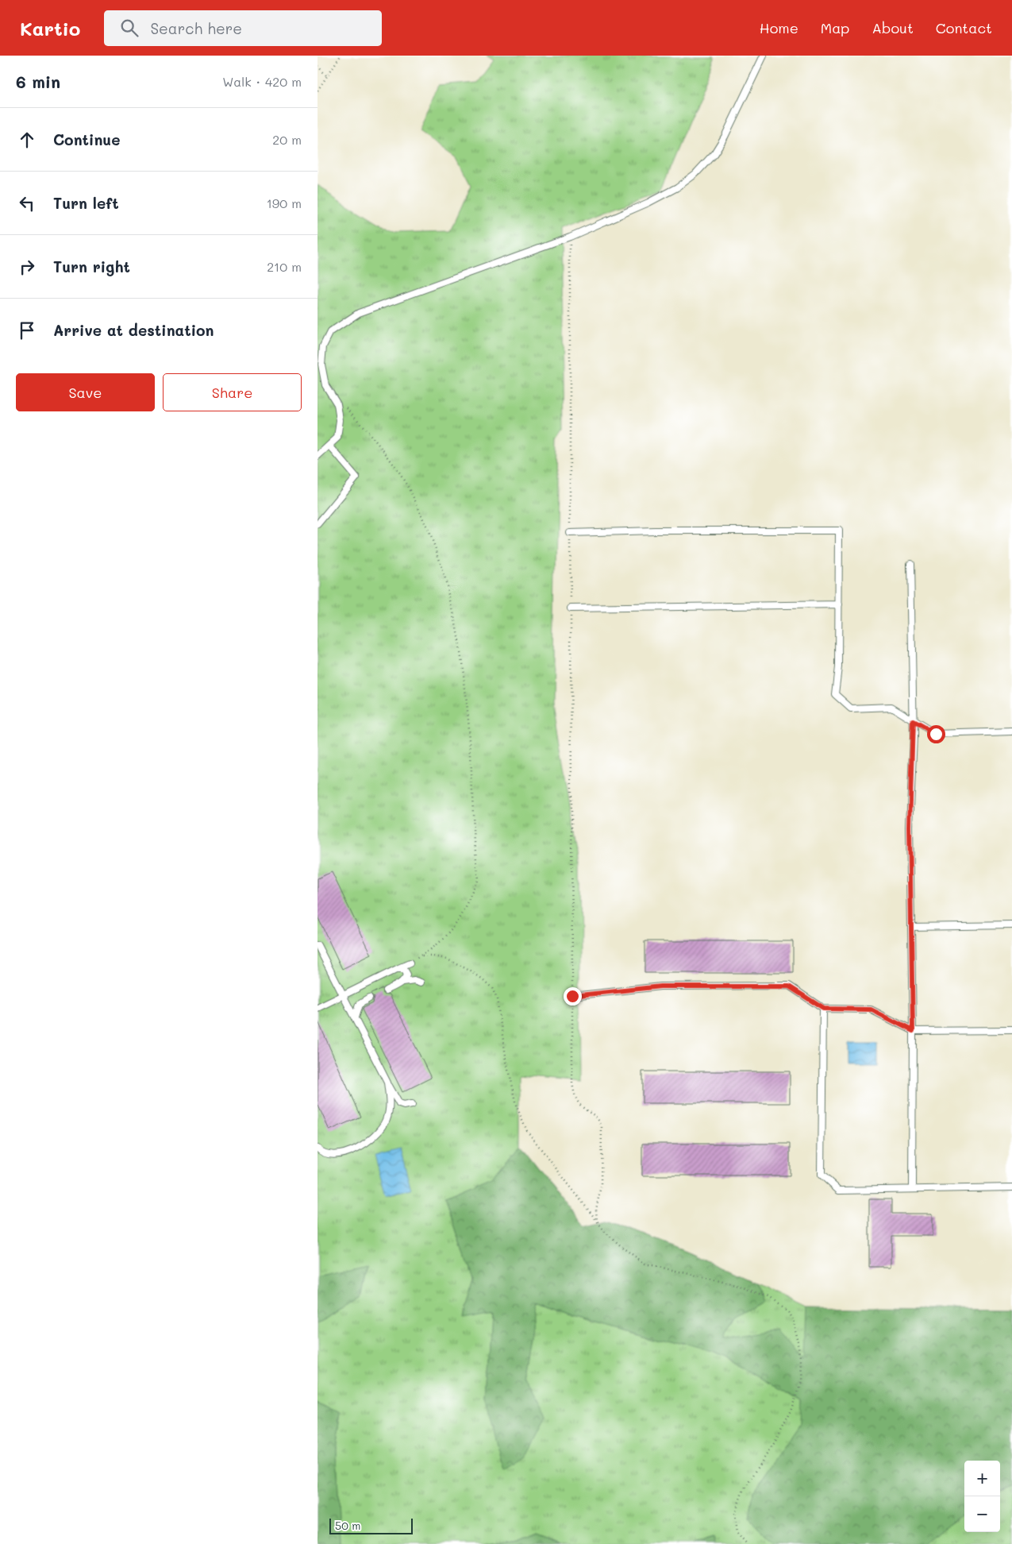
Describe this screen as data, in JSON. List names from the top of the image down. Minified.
{"scale_bar":"50 m","page":{"header":"Kartio","search":"Search here","nav":["Home","Map","About","Contact"],"heading":["6 min","Walk · 420 m"],"list":[["Continue","20 m"],["Turn left","190 m"],["Turn right","210 m"],"Arrive at destination"],"buttons":["Save","Share"],"map_buttons":["+","−"],"scale":"50 m"}}
